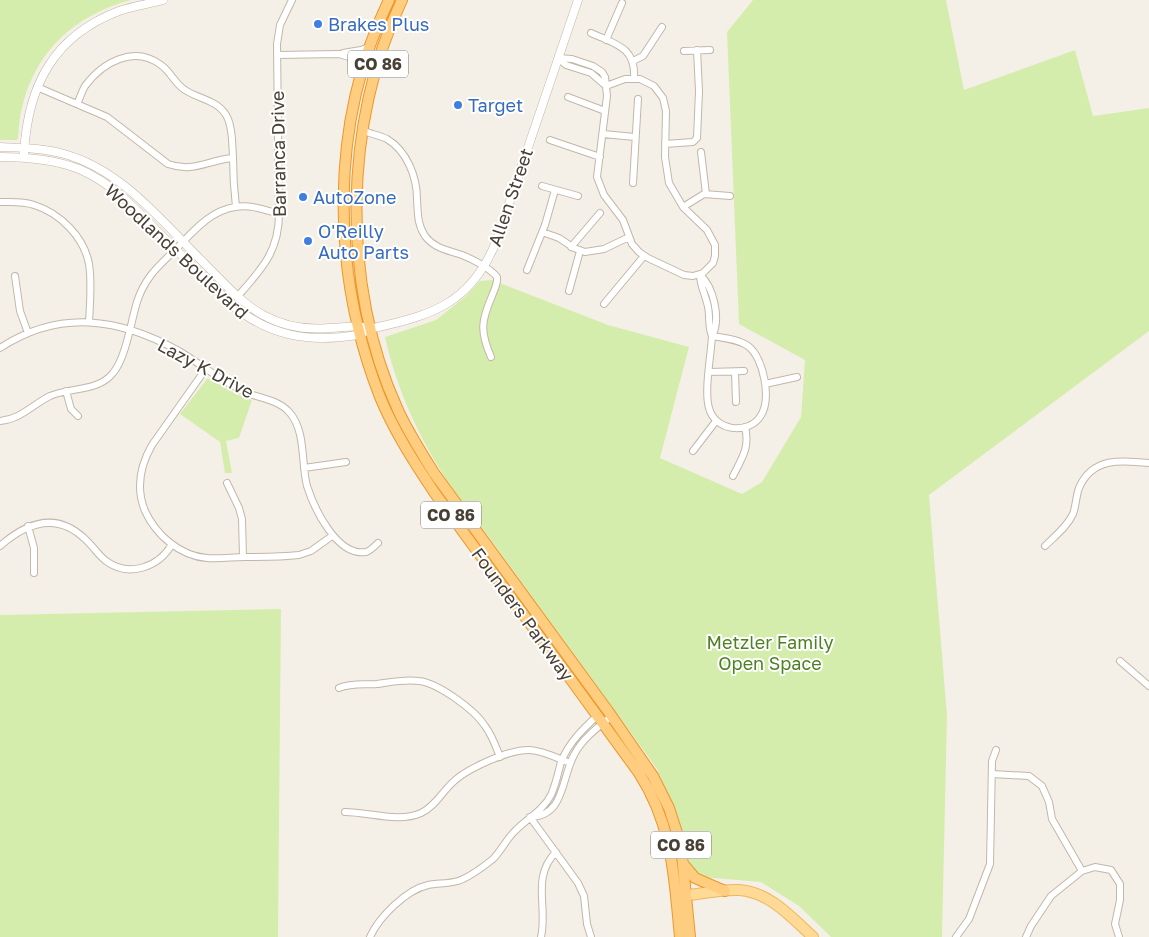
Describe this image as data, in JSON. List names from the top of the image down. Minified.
{"streets":{"highway":["CO 86","Founders Parkway"],"street":["Barranca Drive","Allen Street","Woodlands Boulevard","Lazy K Drive"]},"crossings":[["Barranca Drive","Woodlands Boulevard"],["Allen Street","Woodlands Boulevard"],["Allen Street","Founders Parkway"],["Woodlands Boulevard","Founders Parkway"]],"parks":["Metzler Family Open Space"],"places":["Brakes Plus","Target","AutoZone","O'Reilly Auto Parts"]}
